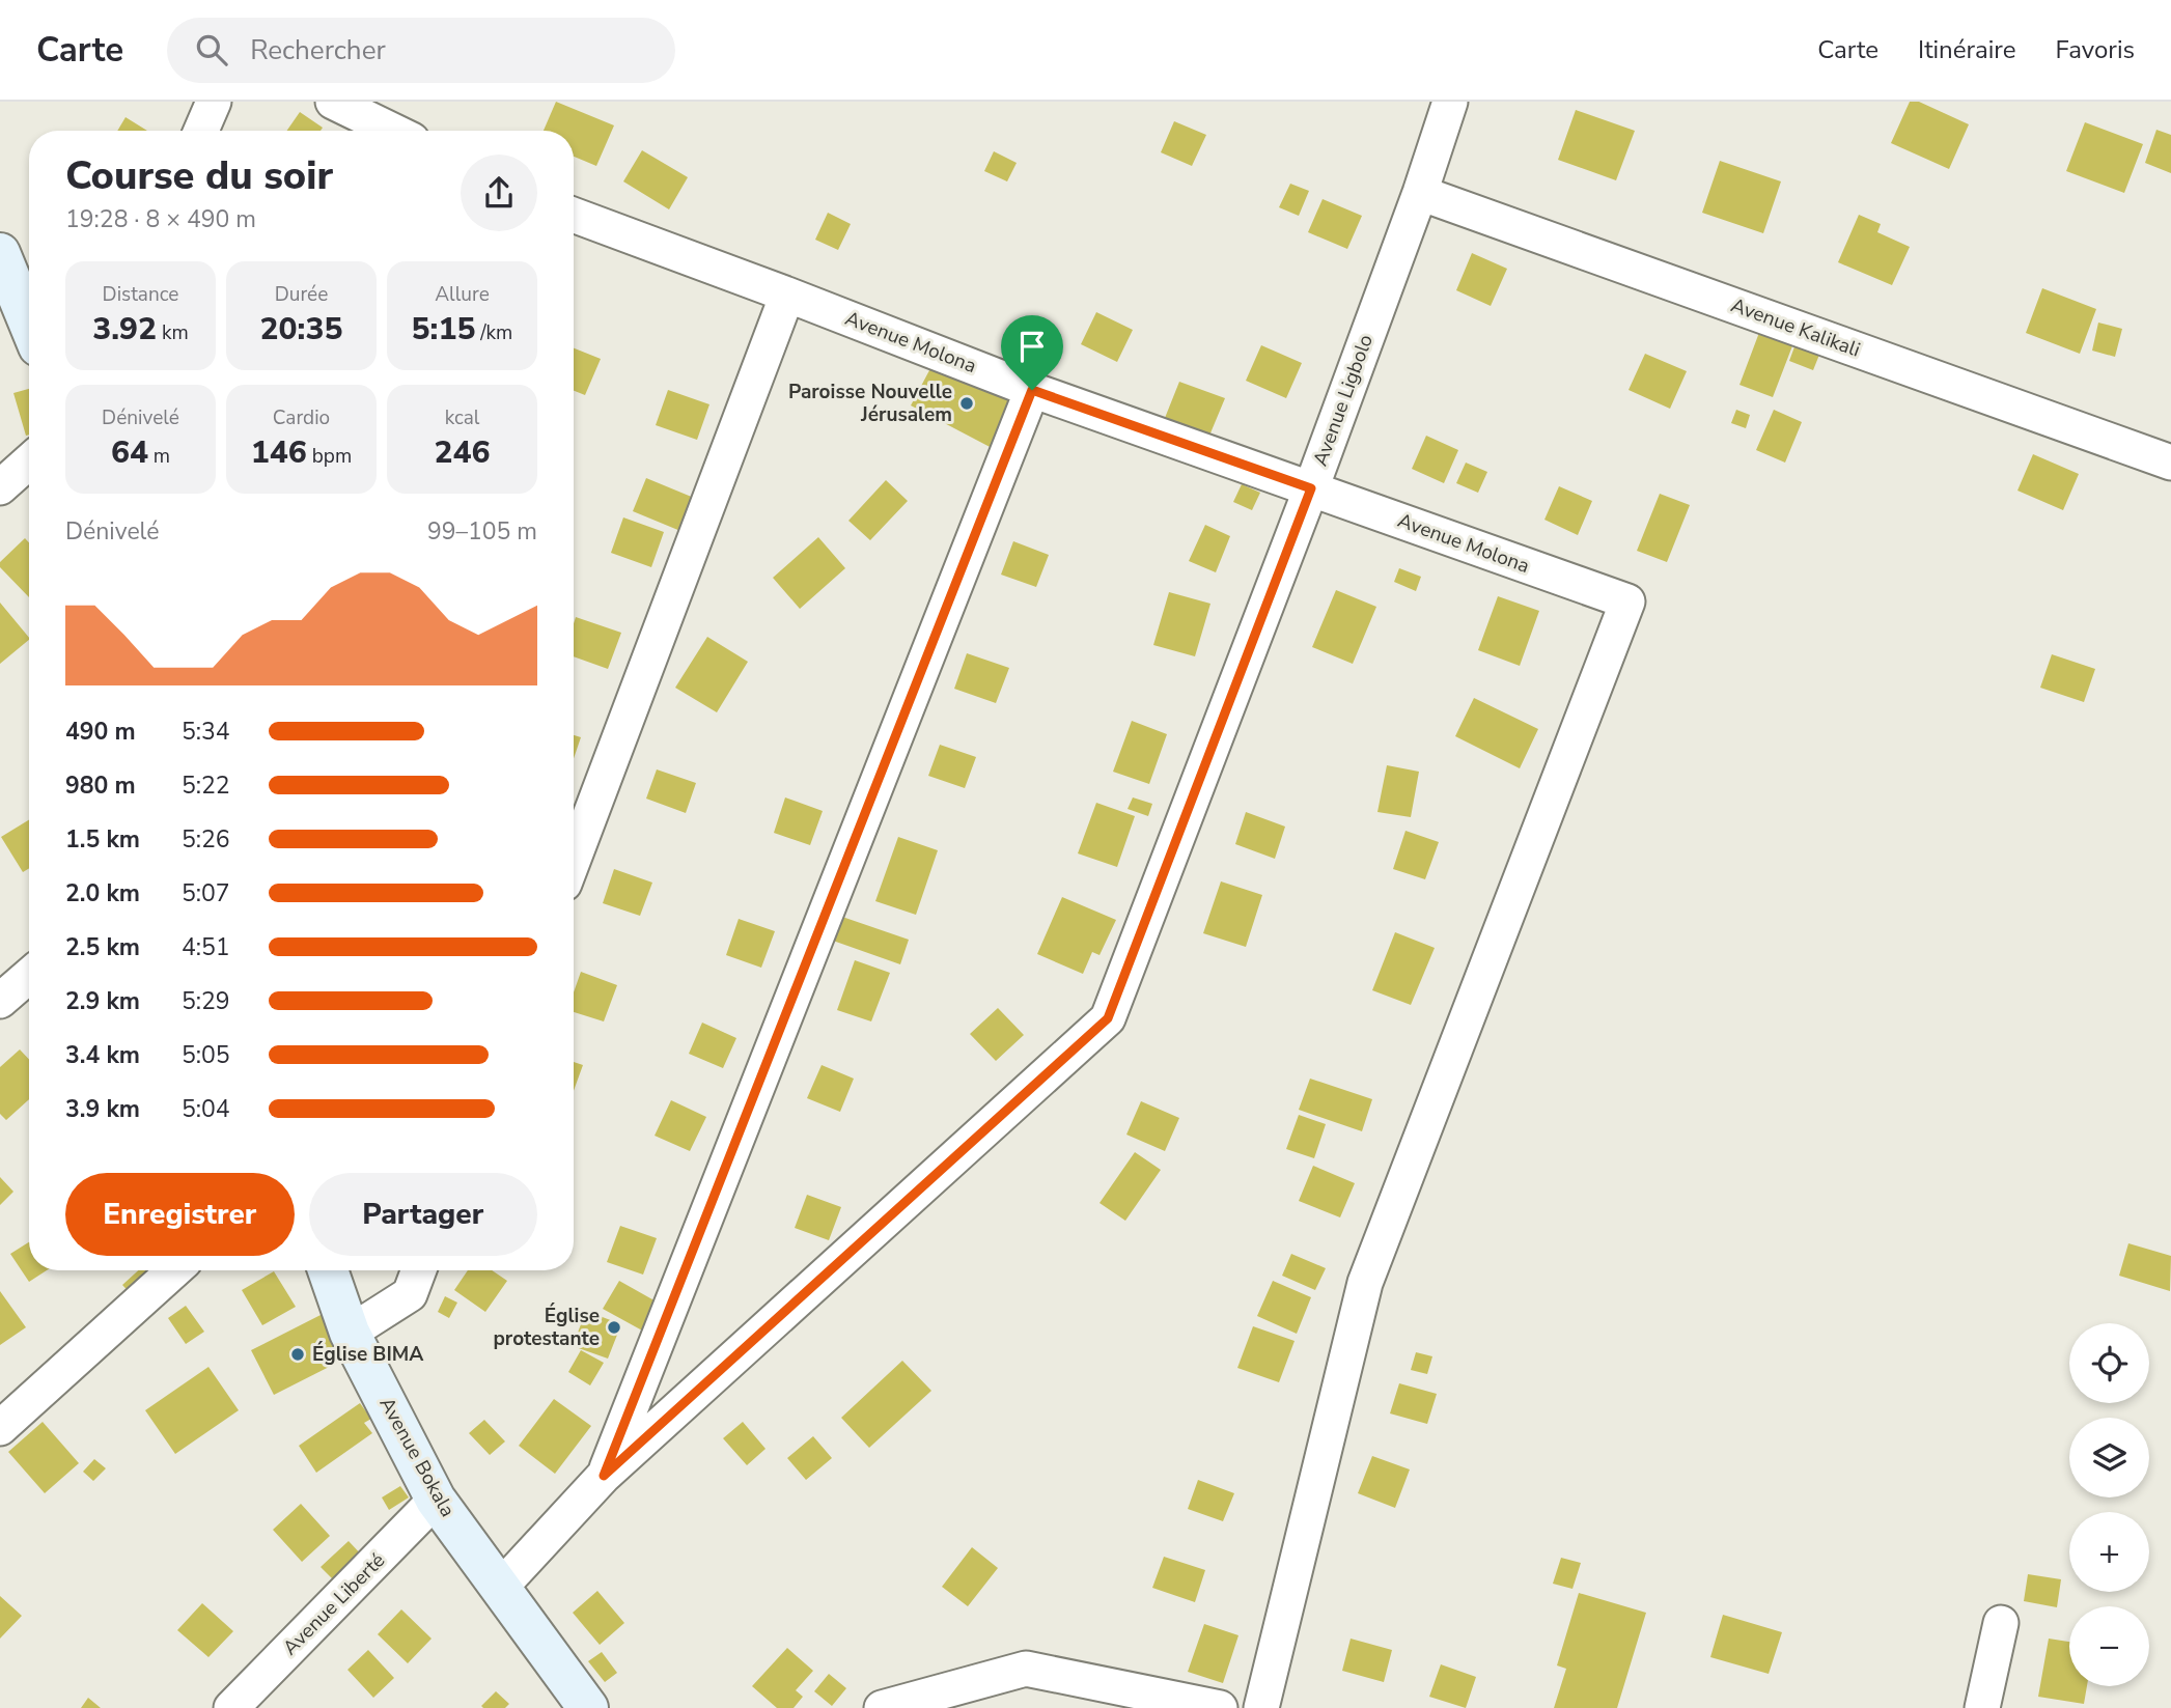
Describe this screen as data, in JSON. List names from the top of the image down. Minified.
{"streets":{"street":["Avenue Kalikali","Avenue Molona","Avenue Ligbolo","Avenue Bokala","Avenue Liberté"]},"crossings":[["Avenue Kalikali","Avenue Ligbolo"],["Avenue Molona","Avenue Ligbolo"],["Avenue Ligbolo","Avenue Bokala"],["Avenue Bokala","Avenue Liberté"]],"places":["Paroisse Nouvelle Jérusalem","Église protestante","Église BIMA"],"page":{"header":"Carte","search":"Rechercher","nav":["Carte","Itinéraire","Favoris"],"heading":["Course du soir","19:28 · 8 × 490 m"],"stats":[["Distance","3.92 km"],["Durée","20:35"],["Allure","5:15 /km"],["Dénivelé","64 m"],["Cardio","146 bpm"],["kcal","246"]],"chart":["Dénivelé","99–105 m"],"list":[{"name":"490 m","note":"5:34"},{"name":"980 m","note":"5:22"},{"name":"1.5 km","note":"5:26"},{"name":"2.0 km","note":"5:07"},{"name":"2.5 km","note":"4:51"},{"name":"2.9 km","note":"5:29"},{"name":"3.4 km","note":"5:05"},{"name":"3.9 km","note":"5:04"}],"buttons":["Enregistrer","Partager"],"map_buttons":["+","−"]}}
